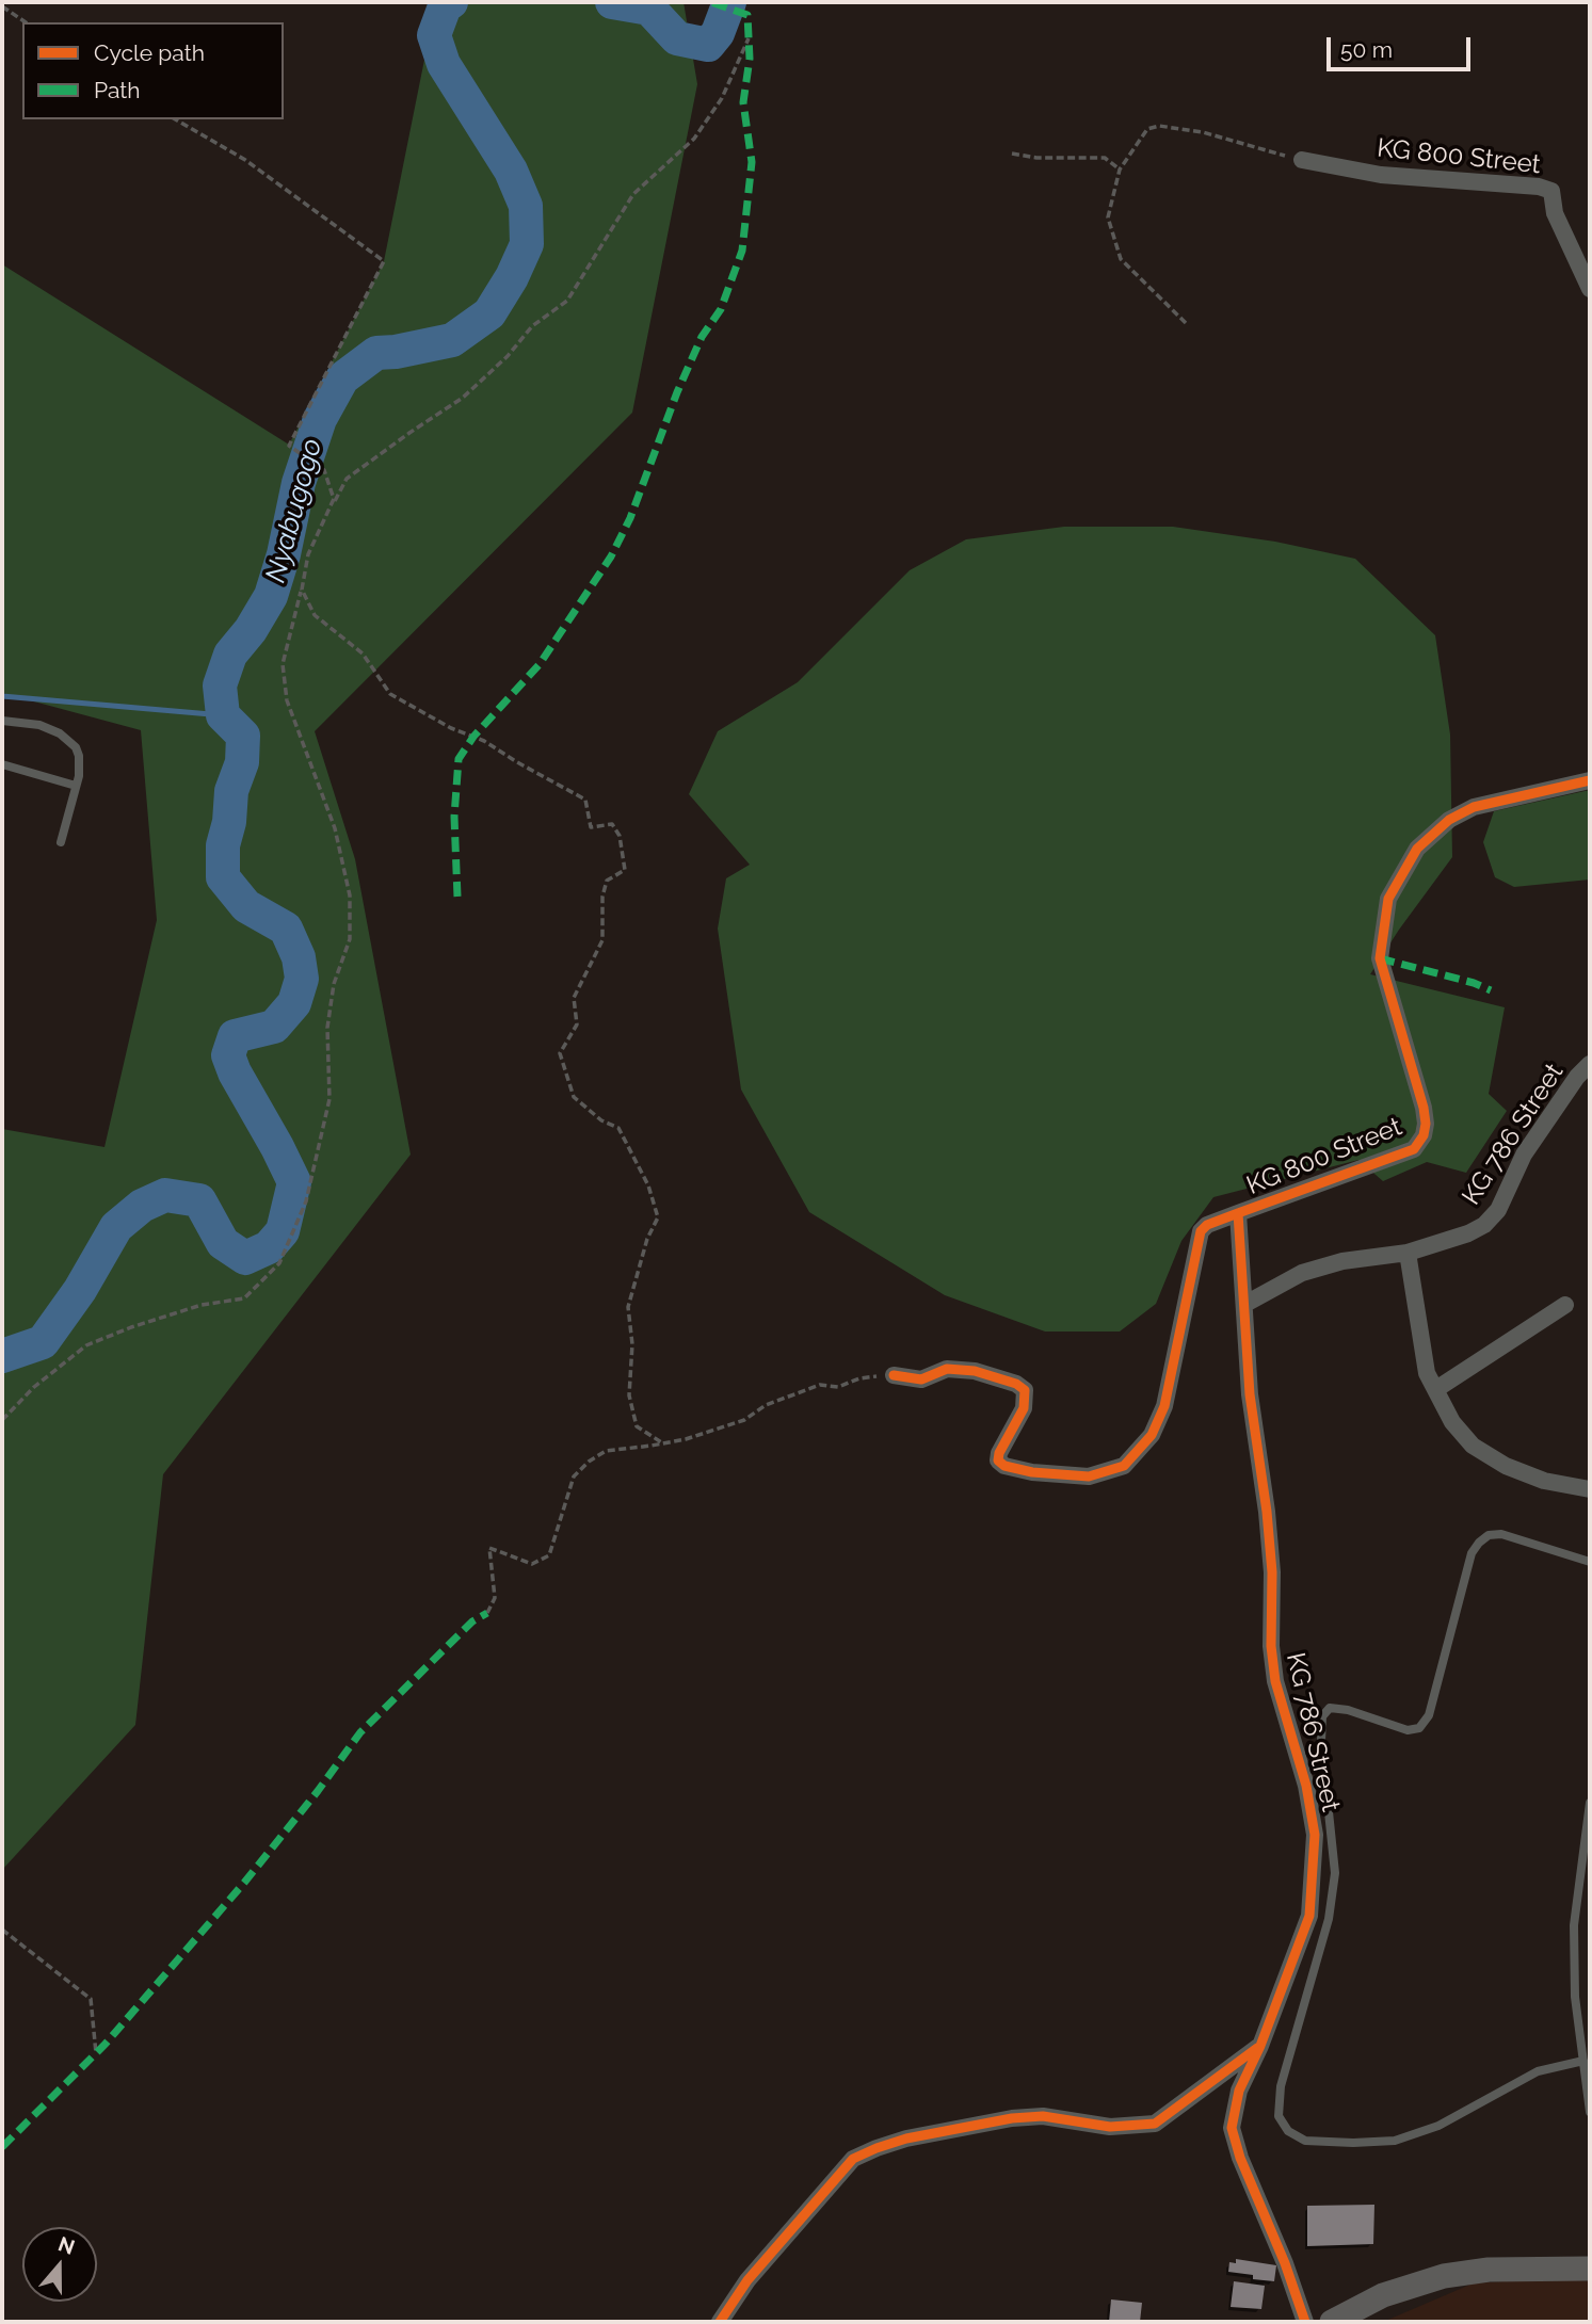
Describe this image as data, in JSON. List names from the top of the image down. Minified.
{"streets":{"street":["KG 800 Street","KG 786 Street"]},"crossings":[["KG 800 Street","KG 786 Street"]],"water":["Nyabugogo"],"legend":["Cycle path","Path"],"scale_bar":"50 m","north":"top"}
